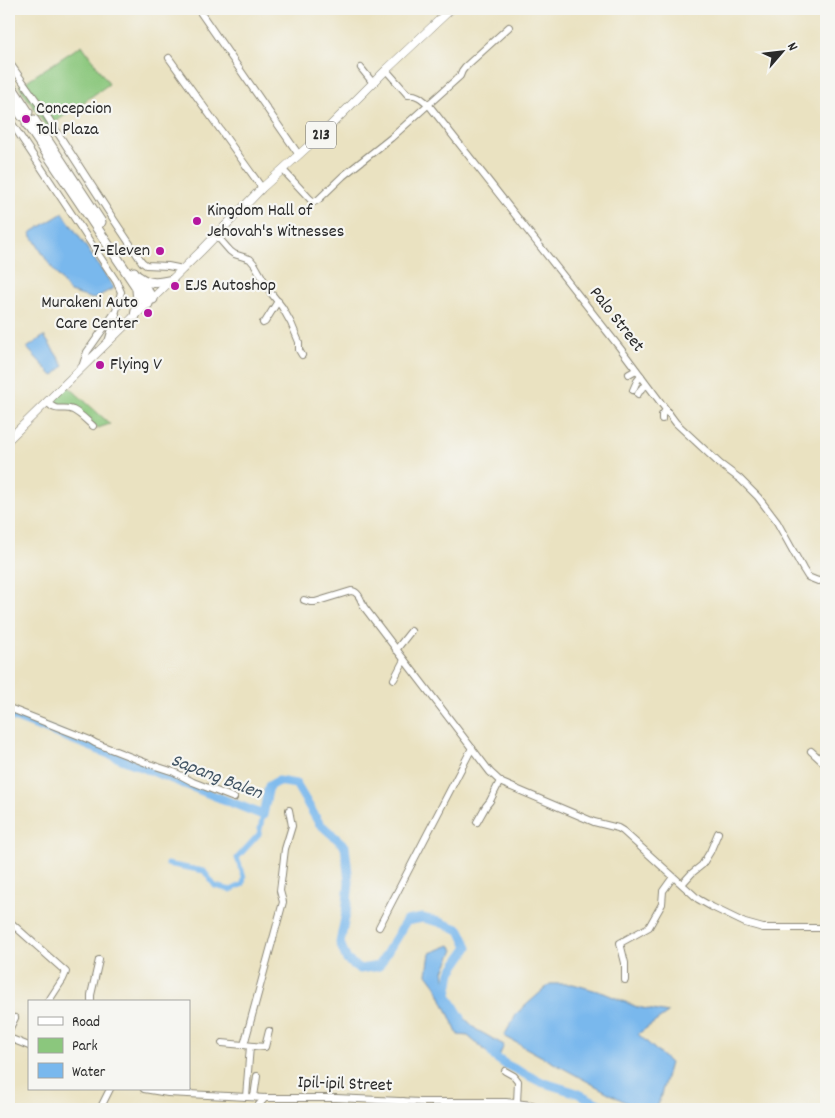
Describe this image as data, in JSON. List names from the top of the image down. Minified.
{"streets":{"main road":["213"],"street":["Palo Street","Ipil-ipil Street"]},"crossings":[["213","Palo Street"]],"water":["Sapang Balen"],"places":["Concepcion Toll Plaza","Kingdom Hall of Jehovah's Witnesses","7-Eleven","EJS Autoshop","Murakeni Auto Care Center","Flying V"],"legend":["Road","Park","Water"],"north":"top right"}
